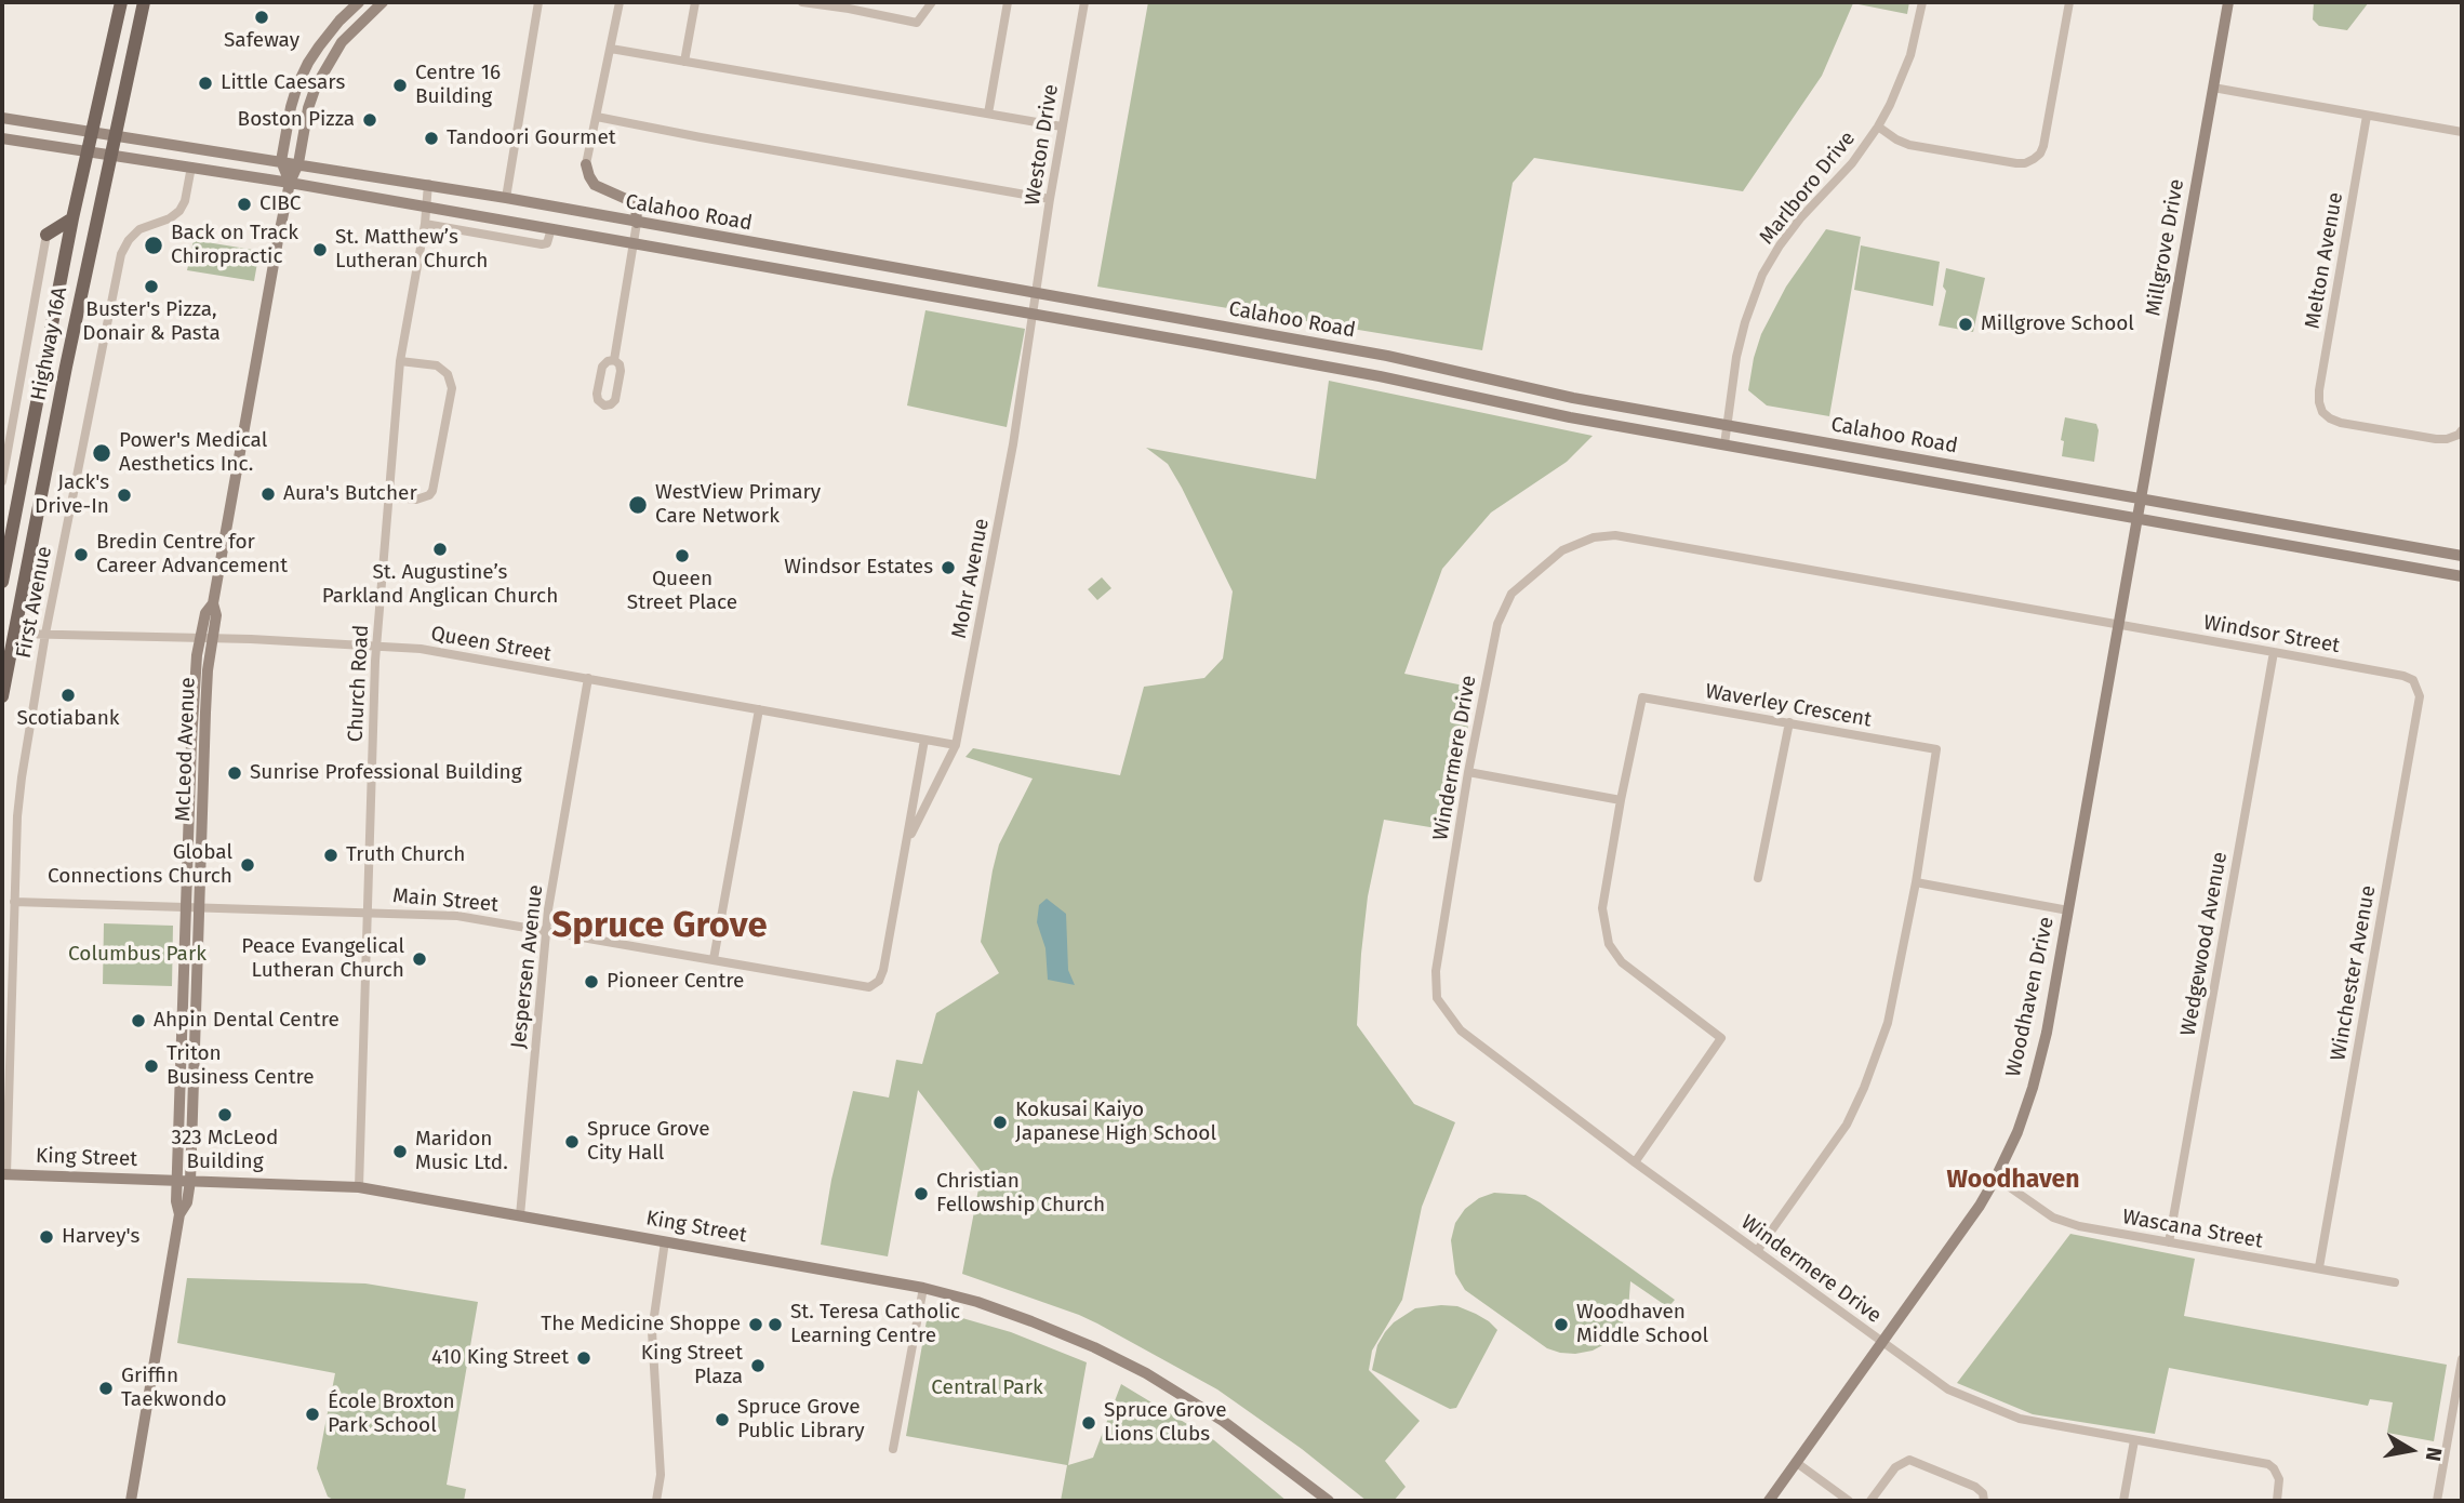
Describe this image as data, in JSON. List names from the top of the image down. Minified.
{"streets":{"main road":["Calahoo Road","Millgrove Drive","Highway 16A","McLeod Avenue","Woodhaven Drive","King Street"],"street":["Weston Drive","Marlboro Drive","Melton Avenue","Mohr Avenue","First Avenue","Windsor Street","Queen Street","Church Road","Waverley Crescent","Windermere Drive","Main Street","Wedgewood Avenue","Jespersen Avenue","Winchester Avenue","Wascana Street"]},"crossings":[["Weston Drive","Calahoo Road"],["Weston Drive","Mohr Avenue"],["Marlboro Drive","Calahoo Road"],["Calahoo Road","Millgrove Drive"],["Calahoo Road","Highway 16A"],["Calahoo Road","Mohr Avenue"],["Calahoo Road","First Avenue"],["Calahoo Road","Church Road"],["Calahoo Road","McLeod Avenue"],["Calahoo Road","Woodhaven Drive"],["Millgrove Drive","Woodhaven Drive"],["Highway 16A","Queen Street"],["Mohr Avenue","Queen Street"],["Mohr Avenue","Main Street"],["First Avenue","Queen Street"],["First Avenue","Main Street"],["First Avenue","King Street"],["Windsor Street","Windermere Drive"],["Windsor Street","Wedgewood Avenue"],["Windsor Street","Winchester Avenue"],["Windsor Street","Woodhaven Drive"],["Queen Street","Church Road"],["Queen Street","McLeod Avenue"],["Queen Street","Jespersen Avenue"],["Church Road","Main Street"],["Church Road","King Street"],["Waverley Crescent","Windermere Drive"],["McLeod Avenue","Main Street"],["McLeod Avenue","King Street"],["Windermere Drive","Woodhaven Drive"],["Main Street","Jespersen Avenue"],["Wedgewood Avenue","Wascana Street"],["Jespersen Avenue","King Street"],["Winchester Avenue","Wascana Street"],["Woodhaven Drive","Wascana Street"]],"districts":["Spruce Grove","Woodhaven"],"parks":["Columbus Park","Central Park"],"places":["Safeway","Little Caesars","Centre 16 Building","Boston Pizza","Tandoori Gourmet","CIBC","Back on Track Chiropractic","St. Matthew’s Lutheran Church","Buster's Pizza, Donair & Pasta","Millgrove School","Power's Medical Aesthetics Inc.","Aura's Butcher","Jack's Drive-In","WestView Primary Care Network","St. Augustine’s Parkland Anglican Church","Bredin Centre for Career Advancement","Queen Street Place","Windsor Estates","Scotiabank","Sunrise Professional Building","Truth Church","Global Connections Church","Peace Evangelical Lutheran Church","Pioneer Centre","Ahpin Dental Centre","Triton Business Centre","323 McLeod Building","Kokusai Kaiyo Japanese High School","Spruce Grove City Hall","Maridon Music Ltd.","Christian Fellowship Church","Harvey's","The Medicine Shoppe","St. Teresa Catholic Learning Centre","Woodhaven Middle School","410 King Street","King Street Plaza","Griffin Taekwondo","École Broxton Park School","Spruce Grove Public Library","Spruce Grove Lions Clubs"],"north":"right"}
